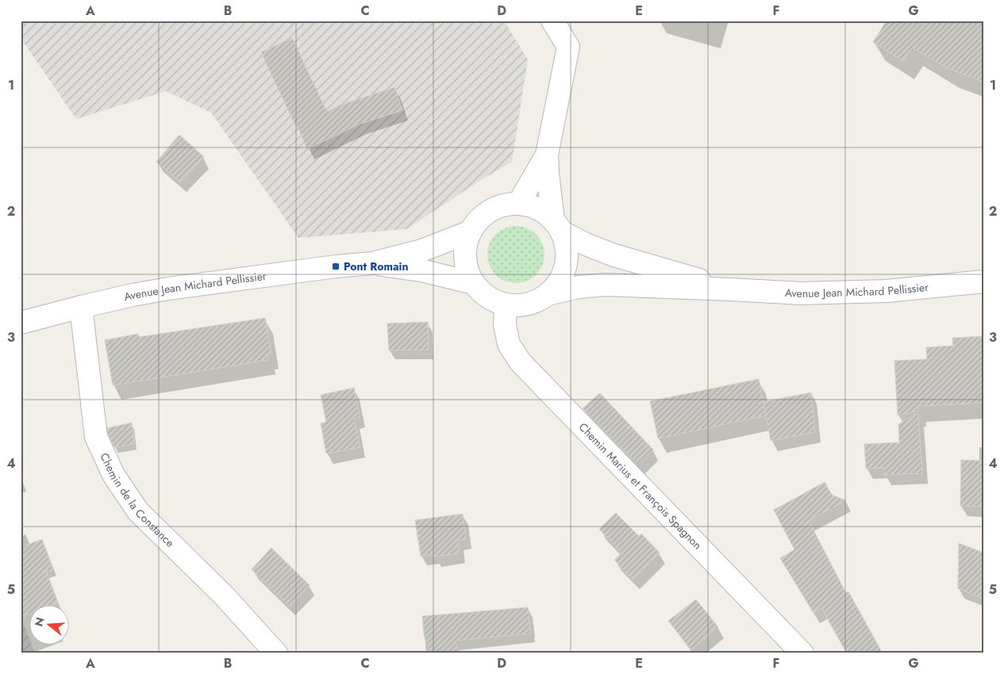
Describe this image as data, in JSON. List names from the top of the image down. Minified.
{"streets":{"street":["Avenue Jean Michard Pellissier","Chemin Marius et François Spagnon","Chemin de la Constance"]},"crossings":[["Avenue Jean Michard Pellissier","Chemin Marius et François Spagnon"],["Avenue Jean Michard Pellissier","Chemin de la Constance"]],"places":{"transit":["Pont Romain"]},"north":"left","grid":{"columns":["A","B","C","D","E","F","G"],"rows":["1","2","3","4","5"]}}
